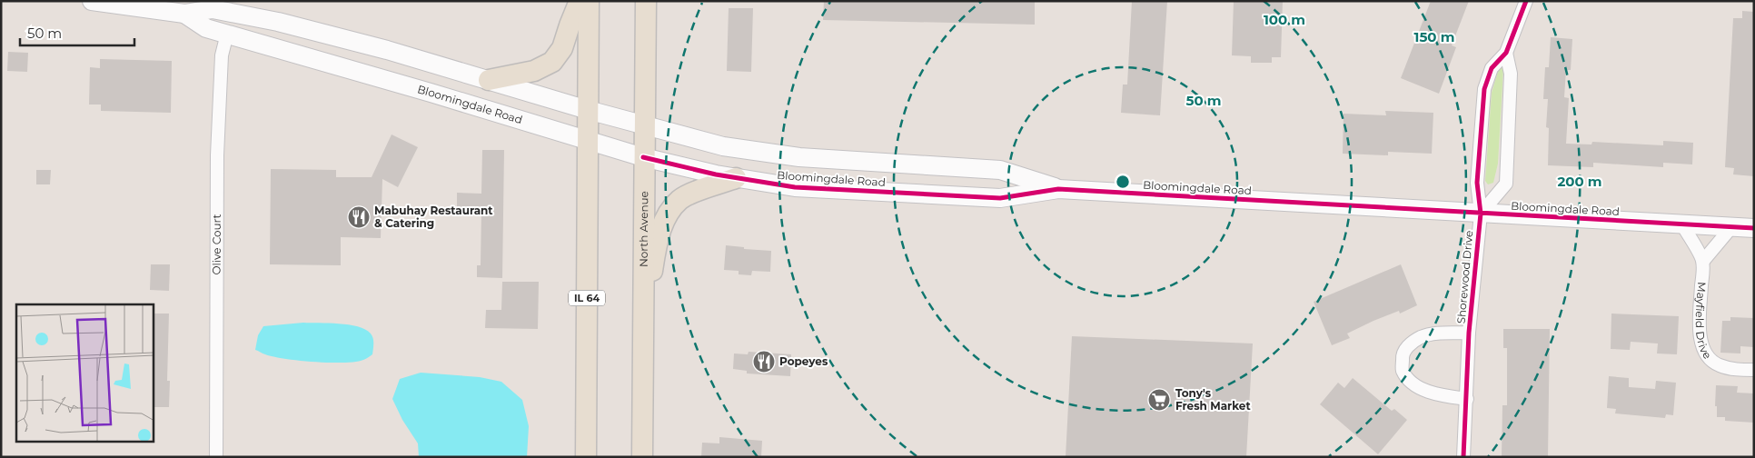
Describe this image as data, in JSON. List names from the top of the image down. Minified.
{"streets":{"main road":["North Avenue","IL 64"],"street":["Bloomingdale Road","Olive Court","Shorewood Drive","Mayfield Drive"]},"crossings":[["Bloomingdale Road","North Avenue"],["Bloomingdale Road","Olive Court"],["Bloomingdale Road","Shorewood Drive"],["Bloomingdale Road","IL 64"]],"places":{"restaurant":["Mabuhay Restaurant & Catering","Popeyes"],"supermarket":["Tony's Fresh Market"]},"scale_bar":"50 m","rings":["100 m","150 m","50 m","200 m"]}
